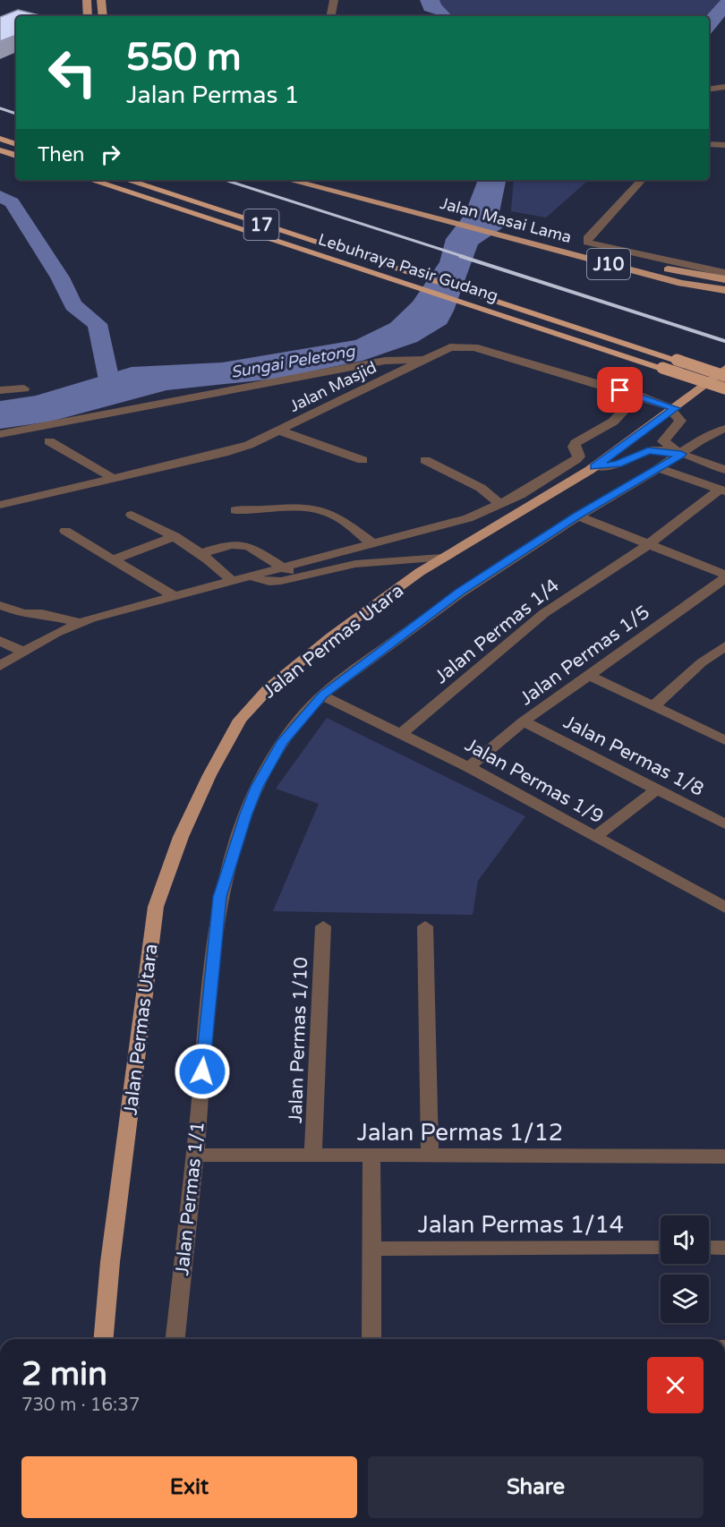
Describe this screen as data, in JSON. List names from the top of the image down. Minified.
{"streets":{"highway":["17","Lebuhraya Pasir Gudang"],"main road":["Jalan Masai Lama","J10","Jalan Permas Utara"],"street":["Jalan Masjid","Jalan Permas 1/4","Jalan Permas 1/5","Jalan Permas 1/8","Jalan Permas 1/9","Jalan Permas 1/10","Jalan Permas 1/12","Jalan Permas 1/1","Jalan Permas 1/14"]},"crossings":[["Jalan Masjid","Jalan Permas Utara"],["Jalan Permas 1/4","Jalan Permas 1/9"],["Jalan Permas 1/5","Jalan Permas 1/8"],["Jalan Permas 1/5","Jalan Permas 1/9"],["Jalan Permas 1/9","Jalan Permas 1/1"],["Jalan Permas 1/10","Jalan Permas 1/12"],["Jalan Permas 1/12","Jalan Permas 1/1"]],"water":["Sungai Peletong"],"page":{"turn":["550 m","Jalan Permas 1"],"then":"Then","heading":["2 min","730 m · 16:37"],"buttons":["Exit","Share"]}}
